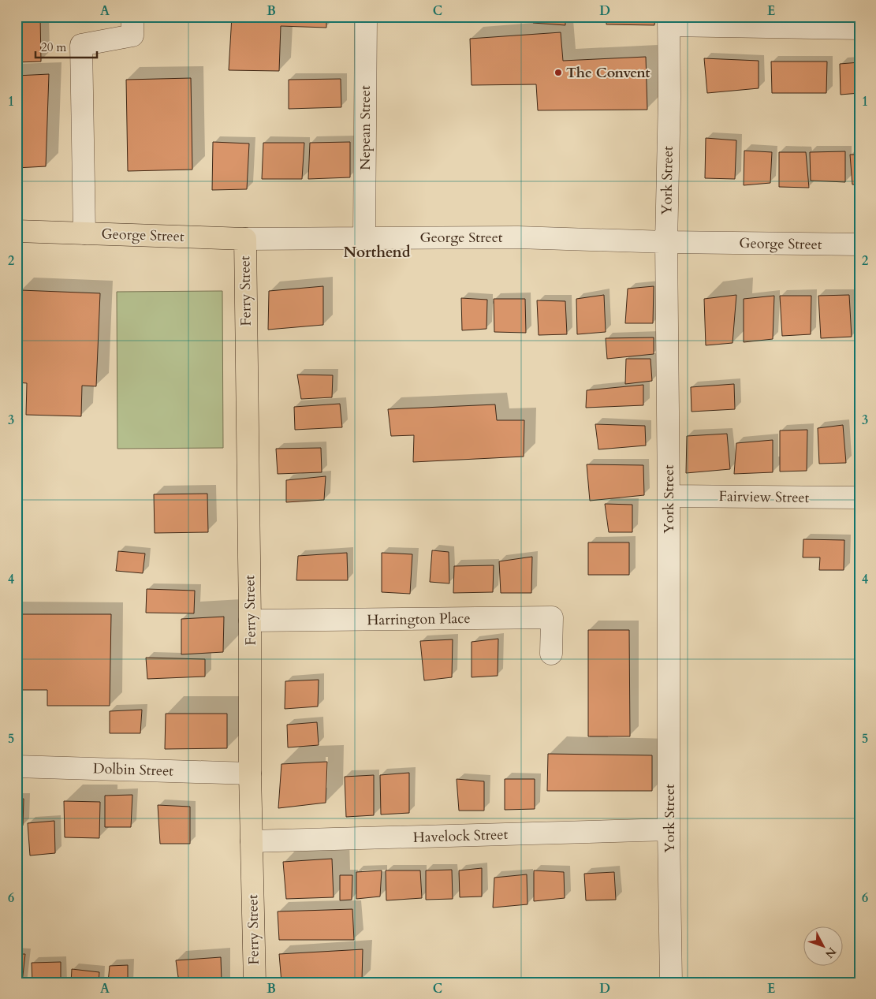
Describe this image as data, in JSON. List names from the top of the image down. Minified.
{"streets":{"main road":["George Street","Ferry Street"],"street":["Nepean Street","York Street","Fairview Street","Harrington Place","Dolbin Street","Havelock Street"]},"crossings":[["Nepean Street","George Street"],["York Street","George Street"],["York Street","Fairview Street"],["York Street","Havelock Street"],["George Street","Ferry Street"],["Ferry Street","Harrington Place"],["Ferry Street","Dolbin Street"],["Ferry Street","Havelock Street"]],"districts":["Northend"],"places":["The Convent"],"scale_bar":"20 m","north":"bottom right","grid":{"columns":["A","B","C","D","E"],"rows":["1","2","3","4","5","6"]}}
